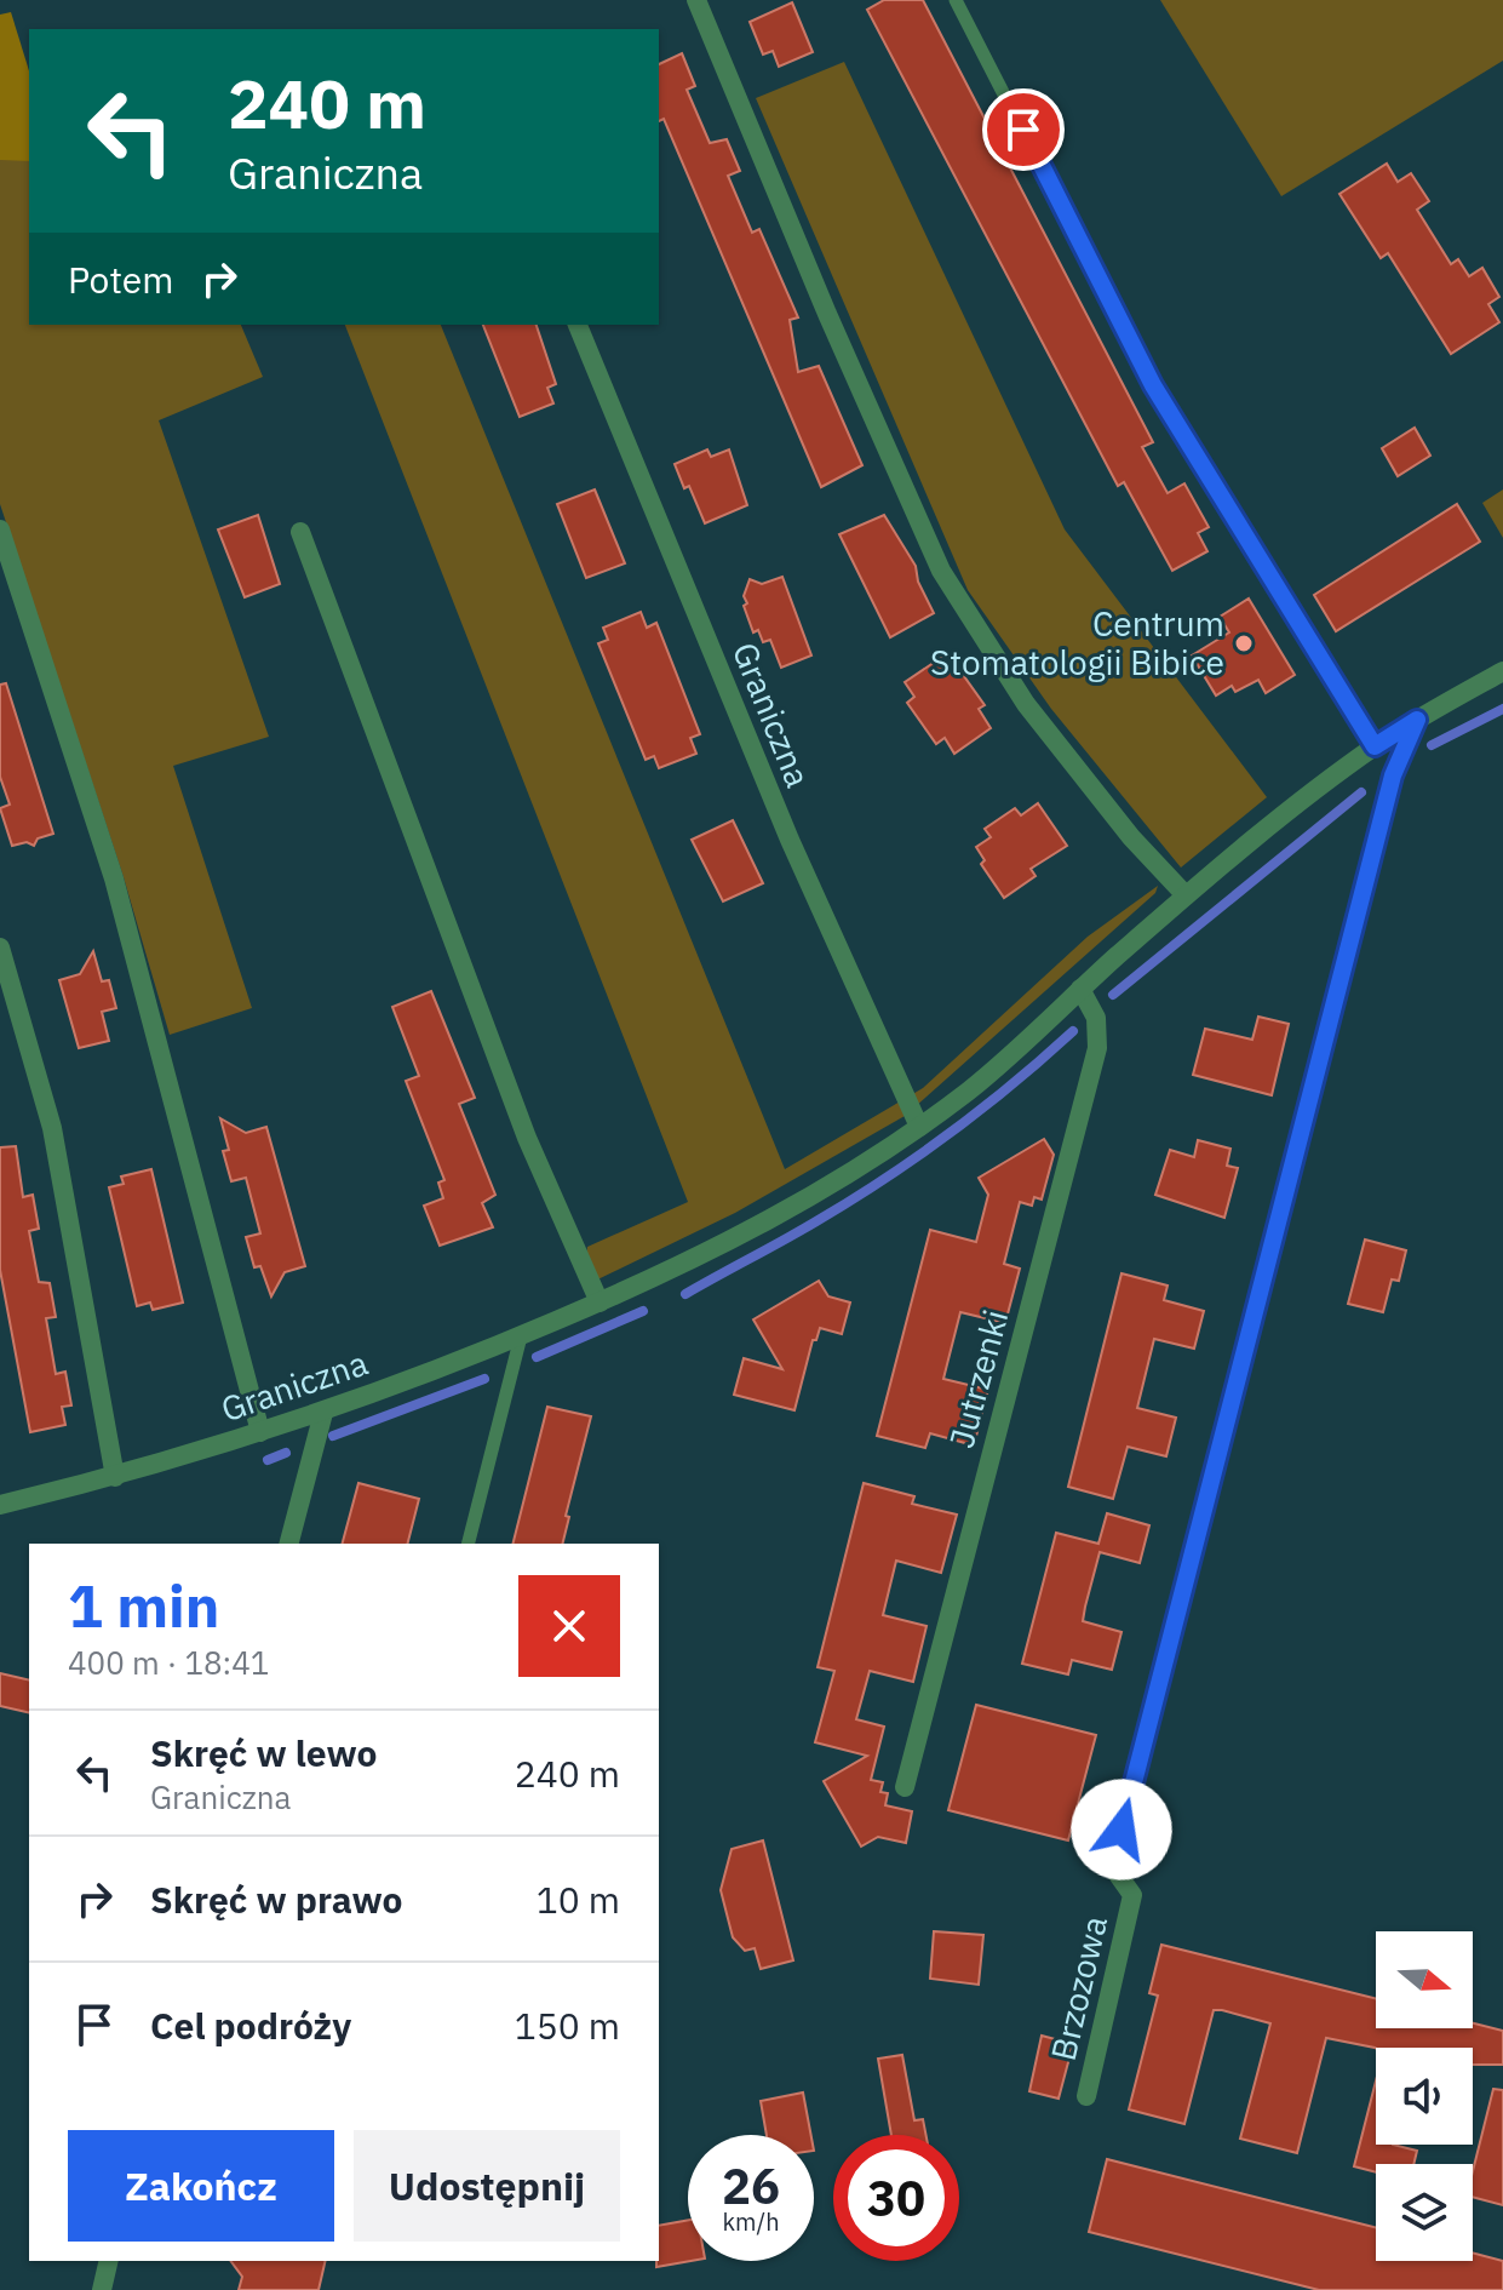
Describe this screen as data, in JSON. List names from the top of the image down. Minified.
{"streets":{"street":["Graniczna","Jutrzenki","Brzozowa"]},"crossings":[["Graniczna","Jutrzenki"],["Graniczna","Brzozowa"]],"places":["Centrum Stomatologii Bibice"],"north":"right","page":{"turn":["240 m","Graniczna"],"then":"Potem","heading":["1 min","400 m · 18:41"],"list":[{"name":"Skręć w lewo","note":"Graniczna","value":"240 m"},{"name":"Skręć w prawo","value":"10 m"},{"name":"Cel podróży","value":"150 m"}],"buttons":["Zakończ","Udostępnij"],"speed":"26 km/h","limit":"30"}}
